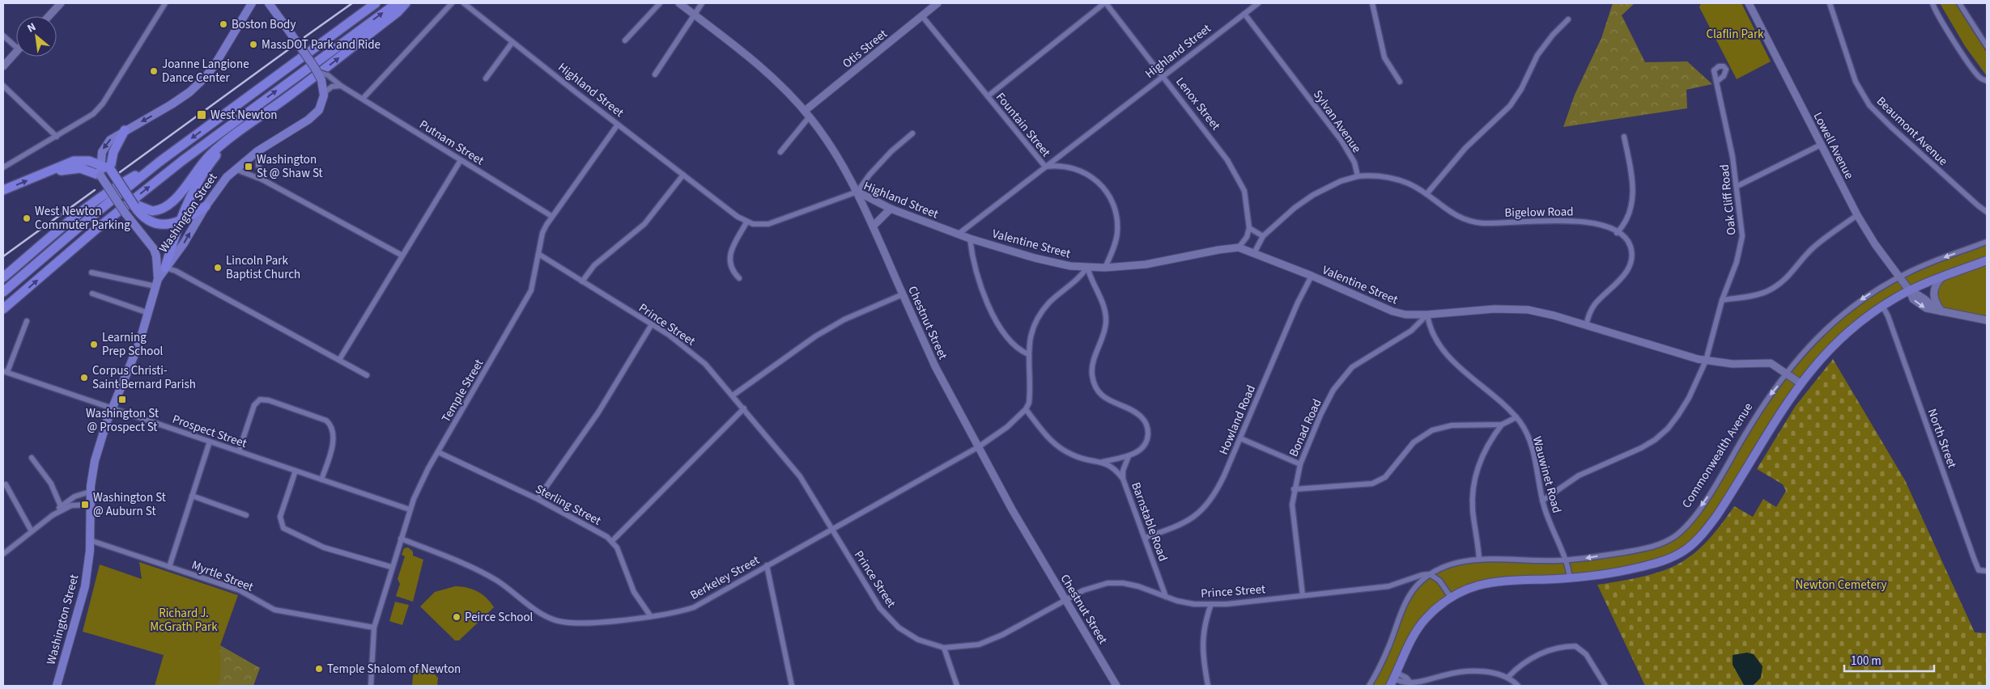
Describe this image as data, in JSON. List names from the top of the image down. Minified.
{"streets":{"main road":["Washington Street"],"street":["Otis Street","Highland Street","Lenox Street","Sylvan Avenue","Fountain Street","Beaumont Avenue","Putnam Street","Lowell Avenue","Oak Cliff Road","Bigelow Road","Valentine Street","Chestnut Street","Prince Street","Temple Street","Howland Road","Bonad Road","Prospect Street","North Street","Commonwealth Avenue","Wauwinet Road","Sterling Street","Barnstable Road","Myrtle Street","Berkeley Street"]},"crossings":[["Otis Street","Fountain Street"],["Otis Street","Chestnut Street"],["Highland Street","Lenox Street"],["Highland Street","Sylvan Avenue"],["Highland Street","Fountain Street"],["Highland Street","Valentine Street"],["Highland Street","Chestnut Street"],["Highland Street","Temple Street"],["Sylvan Avenue","Bigelow Road"],["Fountain Street","Valentine Street"],["Putnam Street","Temple Street"],["Lowell Avenue","Commonwealth Avenue"],["Oak Cliff Road","Valentine Street"],["Oak Cliff Road","Wauwinet Road"],["Bigelow Road","Valentine Street"],["Washington Street","Prospect Street"],["Washington Street","Myrtle Street"],["Valentine Street","Howland Road"],["Valentine Street","Bonad Road"],["Valentine Street","Commonwealth Avenue"],["Valentine Street","Wauwinet Road"],["Chestnut Street","Prince Street"],["Chestnut Street","Berkeley Street"],["Prince Street","Temple Street"],["Prince Street","Bonad Road"],["Prince Street","Commonwealth Avenue"],["Prince Street","Barnstable Road"],["Prince Street","Berkeley Street"],["Temple Street","Prospect Street"],["Temple Street","Sterling Street"],["Temple Street","Myrtle Street"],["Temple Street","Berkeley Street"],["Howland Road","Barnstable Road"],["Bonad Road","Wauwinet Road"],["Commonwealth Avenue","Wauwinet Road"],["Barnstable Road","Berkeley Street"]],"one_way":["Commonwealth Avenue"],"parks":["Claflin Park","Newton Cemetery","Richard J. McGrath Park"],"places":{"other":["Boston Body","MassDOT Park and Ride","Joanne Langione Dance Center","West Newton Commuter Parking","Lincoln Park Baptist Church","Learning Prep School","Corpus Christi- Saint Bernard Parish","Peirce School","Temple Shalom of Newton"],"transit":["West Newton","Washington St @ Shaw St","Washington St @ Prospect St","Washington St @ Auburn St"]},"scale_bar":"100 m","north":"top left"}
